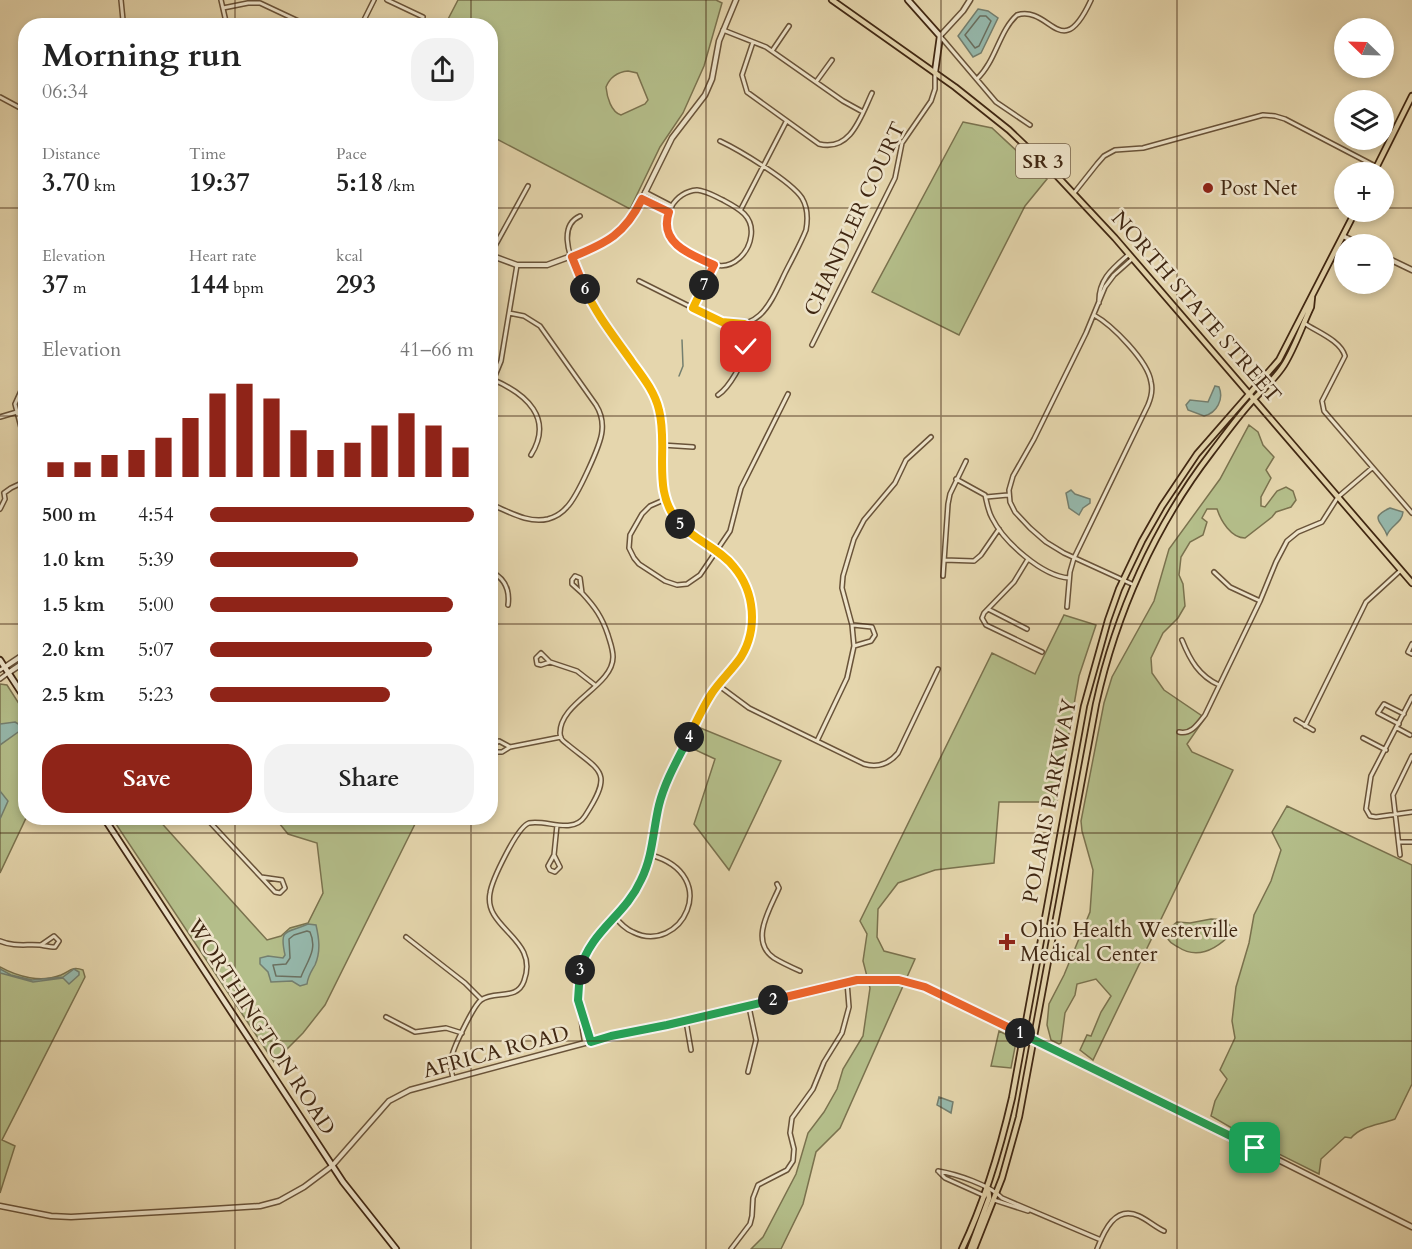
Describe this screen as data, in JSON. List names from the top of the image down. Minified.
{"streets":{"main road":["SR 3","NORTH STATE STREET","POLARIS PARKWAY","WORTHINGTON ROAD"],"street":["CHANDLER COURT","AFRICA ROAD"]},"crossings":[["SR 3","CHANDLER COURT"],["SR 3","NORTH STATE STREET"],["CHANDLER COURT","NORTH STATE STREET"],["NORTH STATE STREET","POLARIS PARKWAY"],["POLARIS PARKWAY","AFRICA ROAD"],["WORTHINGTON ROAD","AFRICA ROAD"]],"places":{"other":["Post Net"],"health":["Ohio Health Westerville Medical Center"]},"north":"top left","page":{"map_buttons":["+","−"],"heading":["Morning run","06:34"],"stats":[["Distance","3.70 km"],["Time","19:37"],["Pace","5:18 /km"],["Elevation","37 m"],["Heart rate","144 bpm"],["kcal","293"]],"pins":["7","6","5","4","3","2","1"],"chart":["Elevation","41–66 m"],"list":[{"name":"500 m","note":"4:54"},{"name":"1.0 km","note":"5:39"},{"name":"1.5 km","note":"5:00"},{"name":"2.0 km","note":"5:07"},{"name":"2.5 km","note":"5:23"}],"buttons":["Save","Share"]}}
